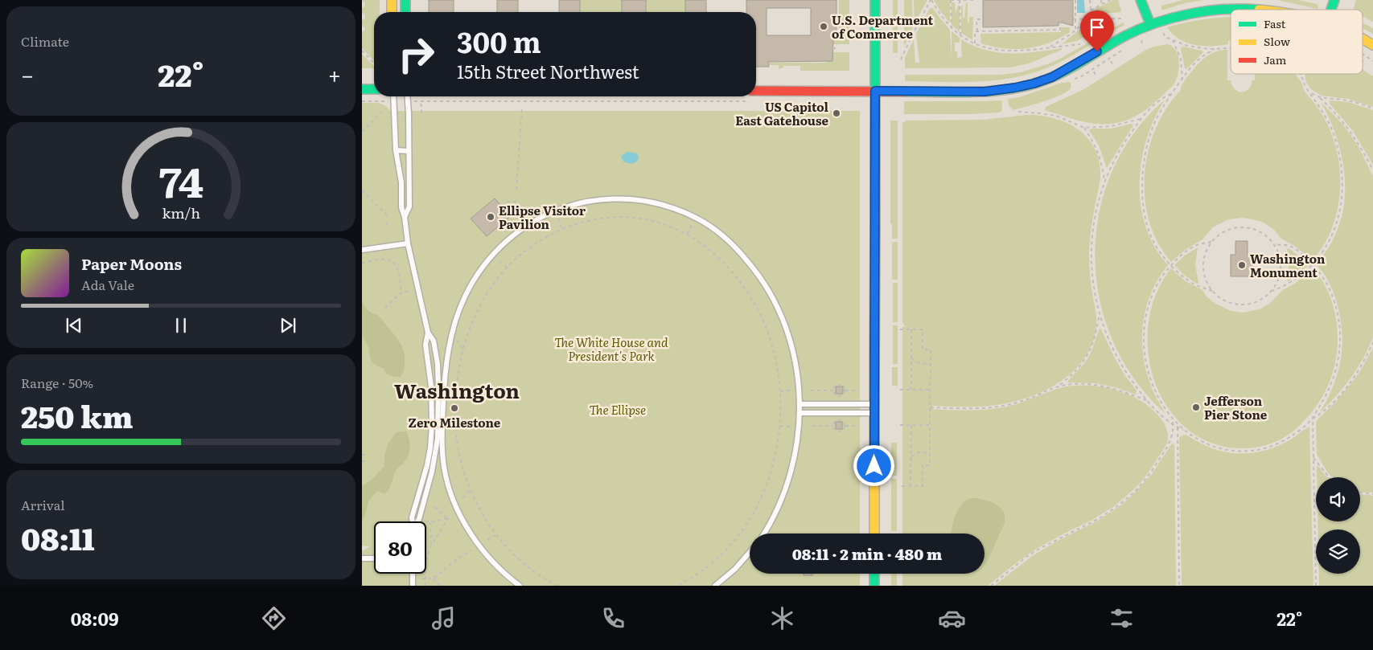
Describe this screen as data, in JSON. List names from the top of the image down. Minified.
{"districts":["Washington"],"parks":["The White House and President's Park","The Ellipse"],"places":["U.S. Department of Commerce","US Capitol East Gatehouse","Ellipse Visitor Pavilion","Washington Monument","Jefferson Pier Stone","Zero Milestone"],"legend":["Fast","Slow","Jam"],"page":{"tile":["Climate",["Range · 50%","250 km"],["Arrival","08:11"]],"turn":["300 m","15th Street Northwest"],"heat":["−","22°","+"],"song":["Paper Moons","Ada Vale"],"limit":"80","trip":"08:11 · 2 min · 480 m","tabs":["08:09","22°"],"gauge":["74","km/h"]}}
